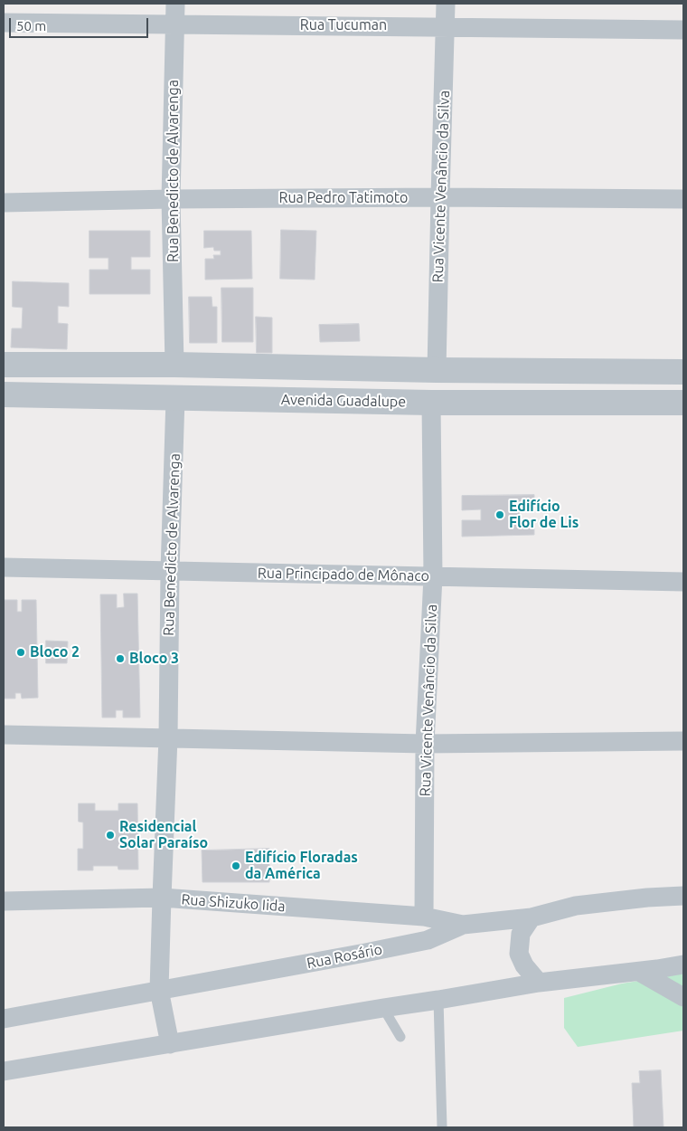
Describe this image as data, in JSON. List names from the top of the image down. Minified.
{"streets":{"street":["Rua Tucuman","Rua Benedicto de Alvarenga","Rua Vicente Venâncio da Silva","Rua Pedro Tatimoto","Avenida Guadalupe","Rua Principado de Mônaco","Rua Shizuko Iida","Rua Rosário"]},"crossings":[["Rua Tucuman","Rua Benedicto de Alvarenga"],["Rua Tucuman","Rua Vicente Venâncio da Silva"],["Rua Benedicto de Alvarenga","Rua Pedro Tatimoto"],["Rua Benedicto de Alvarenga","Avenida Guadalupe"],["Rua Benedicto de Alvarenga","Rua Principado de Mônaco"],["Rua Benedicto de Alvarenga","Rua Shizuko Iida"],["Rua Benedicto de Alvarenga","Rua Rosário"],["Rua Vicente Venâncio da Silva","Rua Pedro Tatimoto"],["Rua Vicente Venâncio da Silva","Avenida Guadalupe"],["Rua Vicente Venâncio da Silva","Rua Principado de Mônaco"],["Rua Vicente Venâncio da Silva","Rua Shizuko Iida"],["Rua Shizuko Iida","Rua Rosário"]],"places":["Edifício Flor de Lis","Bloco 2","Bloco 3","Residencial Solar Paraíso","Edifício Floradas da América"],"scale_bar":"50 m"}
